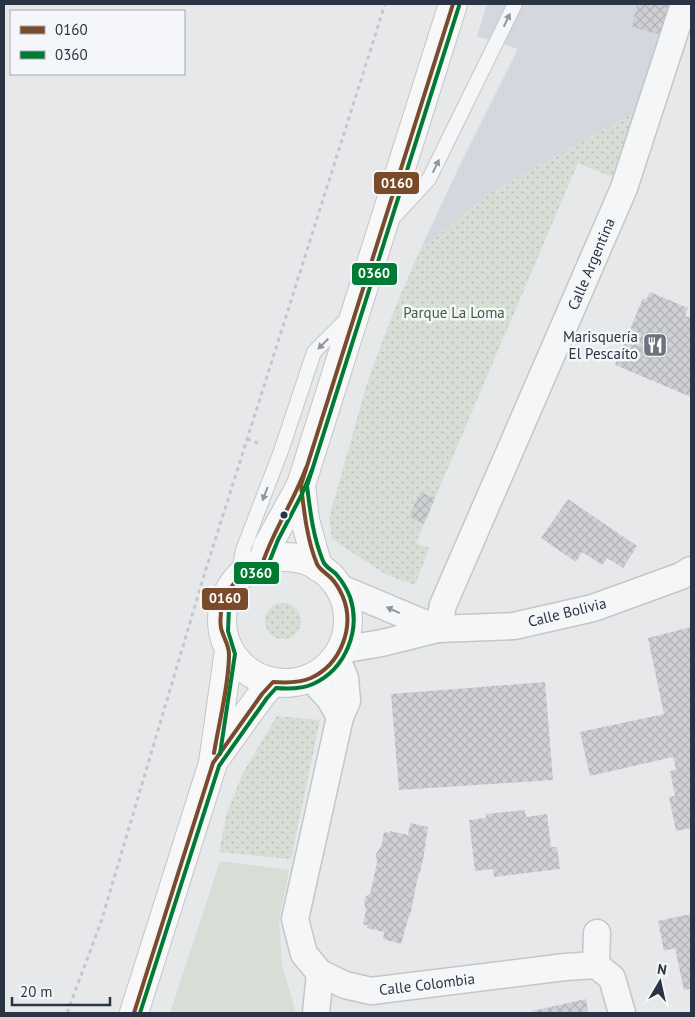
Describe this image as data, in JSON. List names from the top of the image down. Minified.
{"streets":{"street":["Calle Argentina","Calle Bolivia","Calle Colombia"]},"crossings":[["Calle Argentina","Calle Bolivia"],["Calle Bolivia","Calle Colombia"]],"parks":["Parque La Loma"],"places":{"restaurant":["Marisquería El Pescaíto"]},"lines":["transit line 0160","transit line 0360"],"legend":["0160","0360"],"scale_bar":"20 m","north":"top"}
